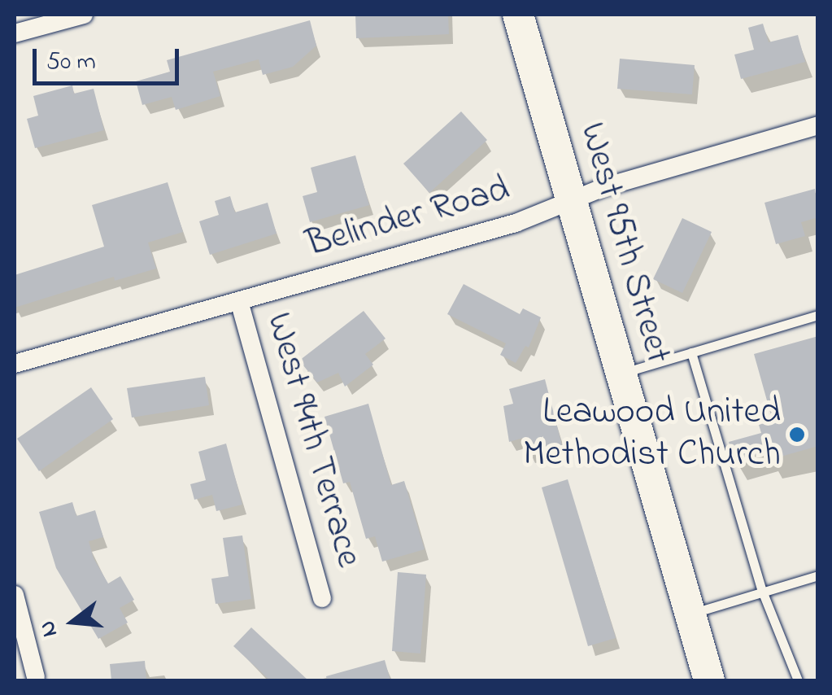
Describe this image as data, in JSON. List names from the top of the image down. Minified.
{"streets":{"main road":["West 95th Street"],"street":["Belinder Road","West 94th Terrace"]},"crossings":[["Belinder Road","West 95th Street"],["Belinder Road","West 94th Terrace"]],"places":["Leawood United Methodist Church"],"scale_bar":"50 m","north":"left"}
